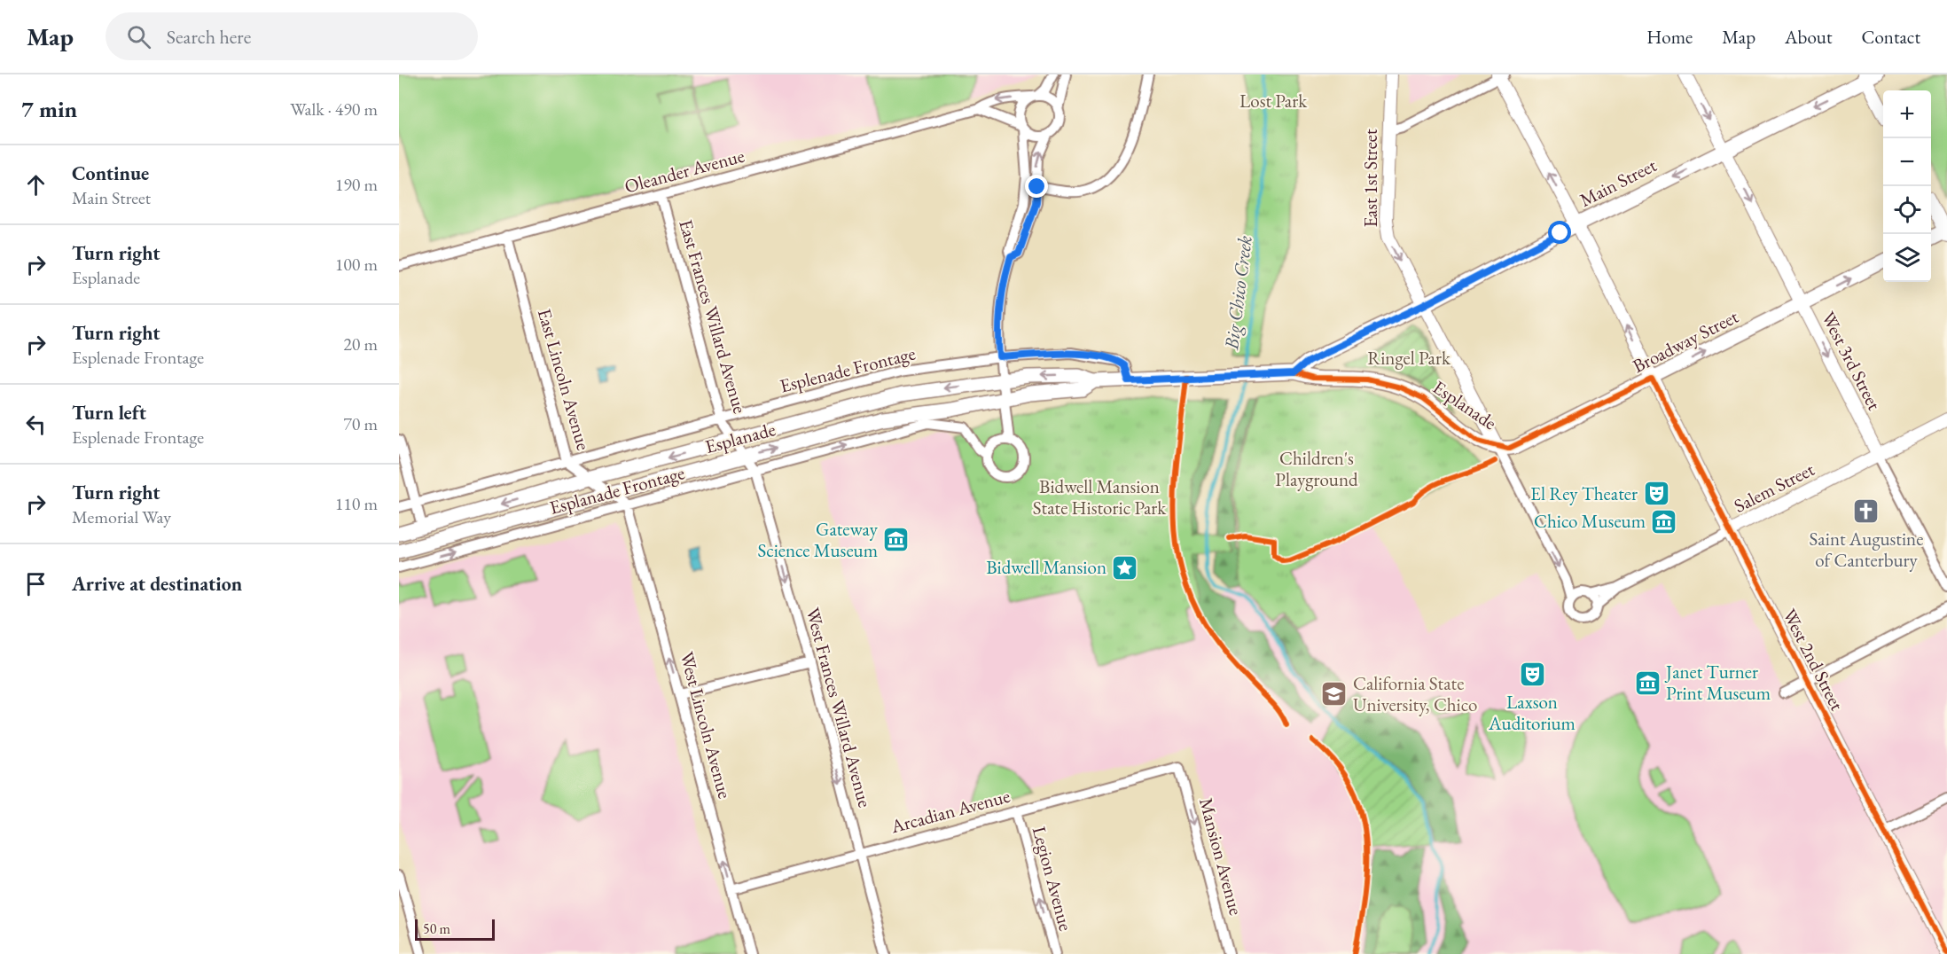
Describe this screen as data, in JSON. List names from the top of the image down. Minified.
{"streets":{"main road":["Main Street","Broadway Street","Esplanade"],"street":["Oleander Avenue","East 1st Street","East Frances Willard Avenue","West 3rd Street","Esplenade Frontage","East Lincoln Avenue","Salem Street","Esplanade Frontage","West 2nd Street","West Frances Willard Avenue","West Lincoln Avenue","Arcadian Avenue","Mansion Avenue","Legion Avenue"]},"crossings":[["Oleander Avenue","East Frances Willard Avenue"],["Oleander Avenue","East Lincoln Avenue"],["East 1st Street","Main Street"],["East 1st Street","Broadway Street"],["East 1st Street","Esplanade"],["Main Street","West 3rd Street"],["Main Street","Esplanade"],["Main Street","West 2nd Street"],["East Frances Willard Avenue","Esplenade Frontage"],["East Frances Willard Avenue","Esplanade"],["East Frances Willard Avenue","Esplanade Frontage"],["East Frances Willard Avenue","West Frances Willard Avenue"],["Broadway Street","West 3rd Street"],["Broadway Street","Esplanade"],["Broadway Street","West 2nd Street"],["West 3rd Street","Salem Street"],["Esplenade Frontage","Esplanade"],["East Lincoln Avenue","Esplanade"],["East Lincoln Avenue","Esplanade Frontage"],["East Lincoln Avenue","West Lincoln Avenue"],["Salem Street","West 2nd Street"],["Esplanade Frontage","West Frances Willard Avenue"],["Esplanade Frontage","West Lincoln Avenue"],["West Frances Willard Avenue","Arcadian Avenue"],["West Lincoln Avenue","Arcadian Avenue"],["Arcadian Avenue","Mansion Avenue"],["Arcadian Avenue","Legion Avenue"]],"one_way":["East 1st Street","Main Street","Broadway Street","West 3rd Street","West Frances Willard Avenue","West Lincoln Avenue","Mansion Avenue","Legion Avenue"],"water":["Big Chico Creek"],"parks":["Lost Park","Ringel Park","Children's Playground","Bidwell Mansion State Historic Park"],"places":{"theatre":["El Rey Theater","Laxson Auditorium"],"church":["Saint Augustine of Canterbury"],"museum":["Chico Museum","Gateway Science Museum","Janet Turner Print Museum"],"place":["Bidwell Mansion"],"school or university":["California State University, Chico"]},"scale_bar":"50 m","page":{"header":"Map","search":"Search here","nav":["Home","Map","About","Contact"],"heading":["7 min","Walk · 490 m"],"map_buttons":["+","−"],"list":[["Continue","Main Street","190 m"],["Turn right","Esplanade","100 m"],["Turn right","Esplenade Frontage","20 m"],["Turn left","Esplenade Frontage","70 m"],["Turn right","Memorial Way","110 m"],"Arrive at destination"],"scale":"50 m"}}
